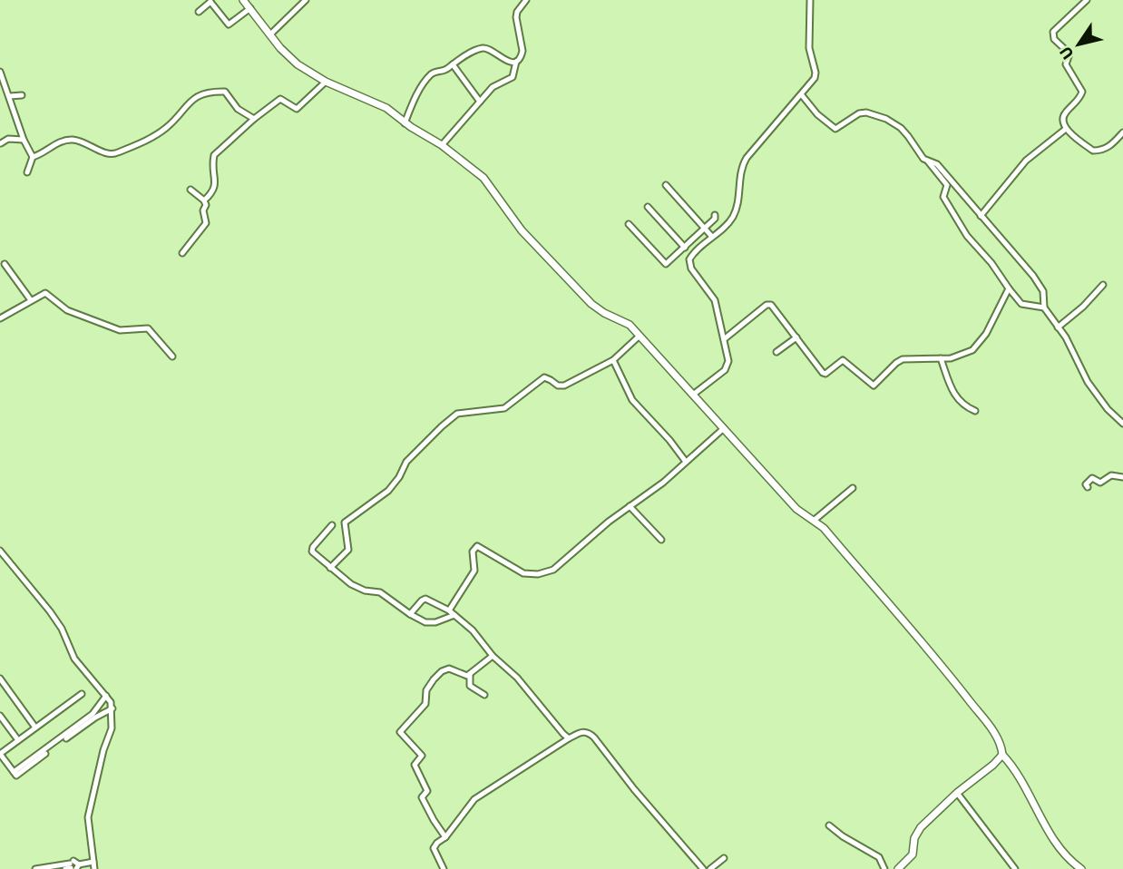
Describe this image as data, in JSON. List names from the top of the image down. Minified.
{"north":"bottom left"}
